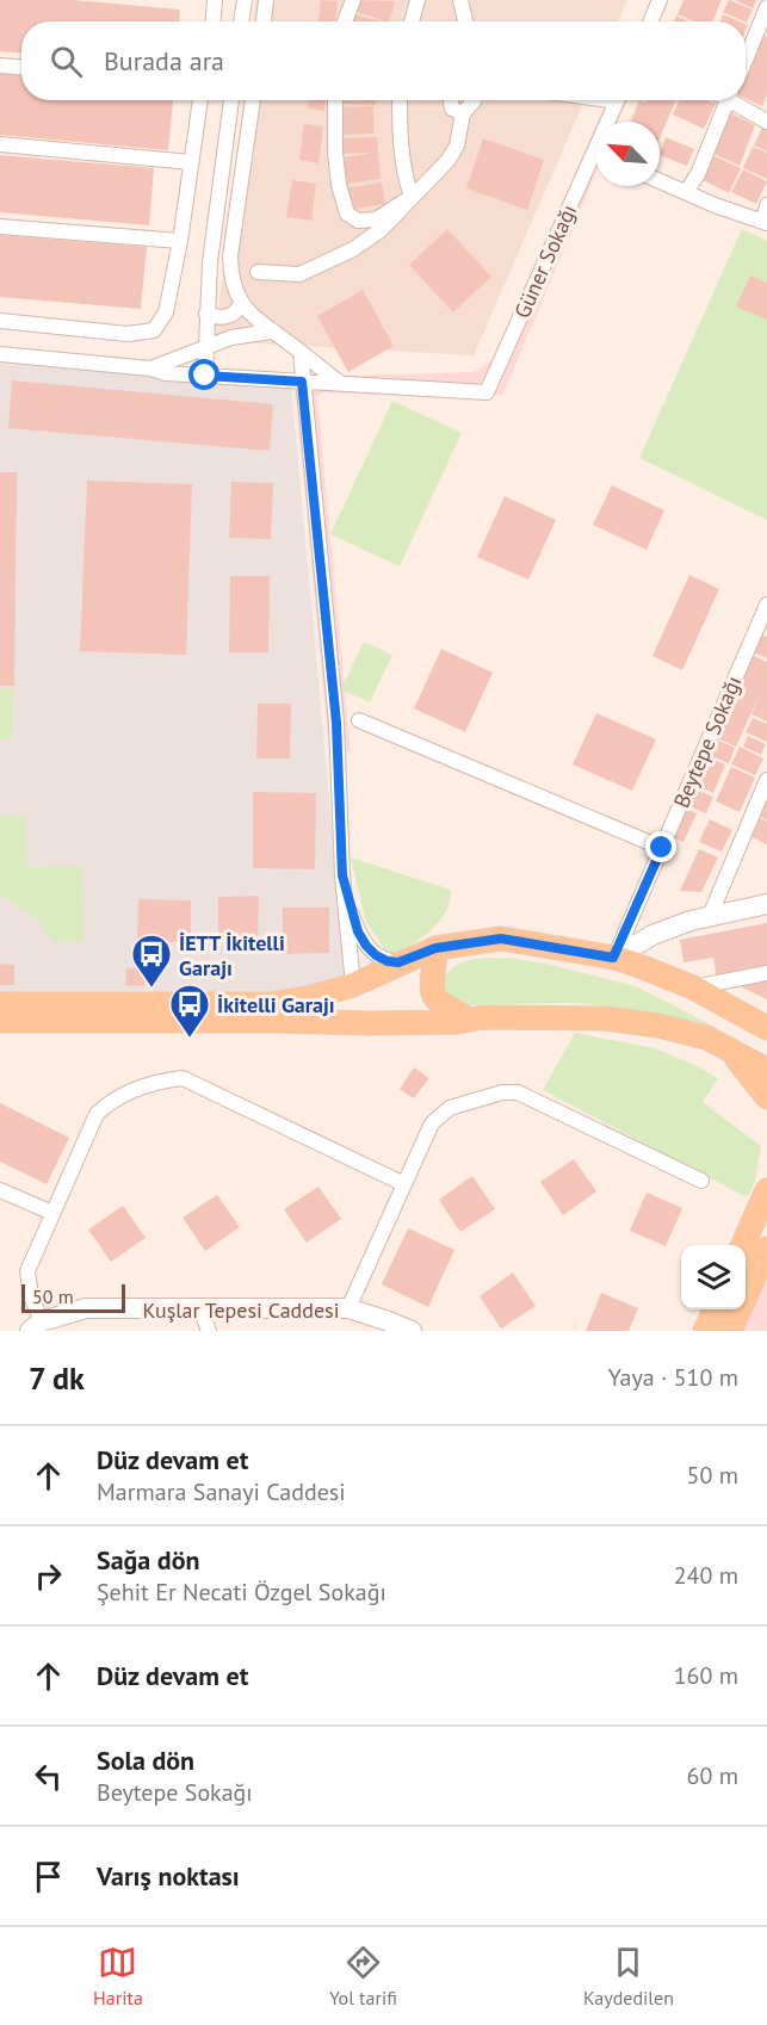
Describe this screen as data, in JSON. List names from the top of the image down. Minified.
{"streets":{"street":["Güner Sokağı","Beytepe Sokağı","Kuşlar Tepesi Caddesi"]},"places":{"bus stop":["İETT İkitelli Garajı","İkitelli Garajı"]},"scale_bar":"50 m","north":"top left","page":{"search":"Burada ara","scale":"50 m","heading":["7 dk","Yaya · 510 m"],"list":[["Düz devam et","Marmara Sanayi Caddesi","50 m"],["Sağa dön","Şehit Er Necati Özgel Sokağı","240 m"],["Düz devam et","160 m"],["Sola dön","Beytepe Sokağı","60 m"],"Varış noktası"],"nav":["Harita","Yol tarifi","Kaydedilen"]}}
